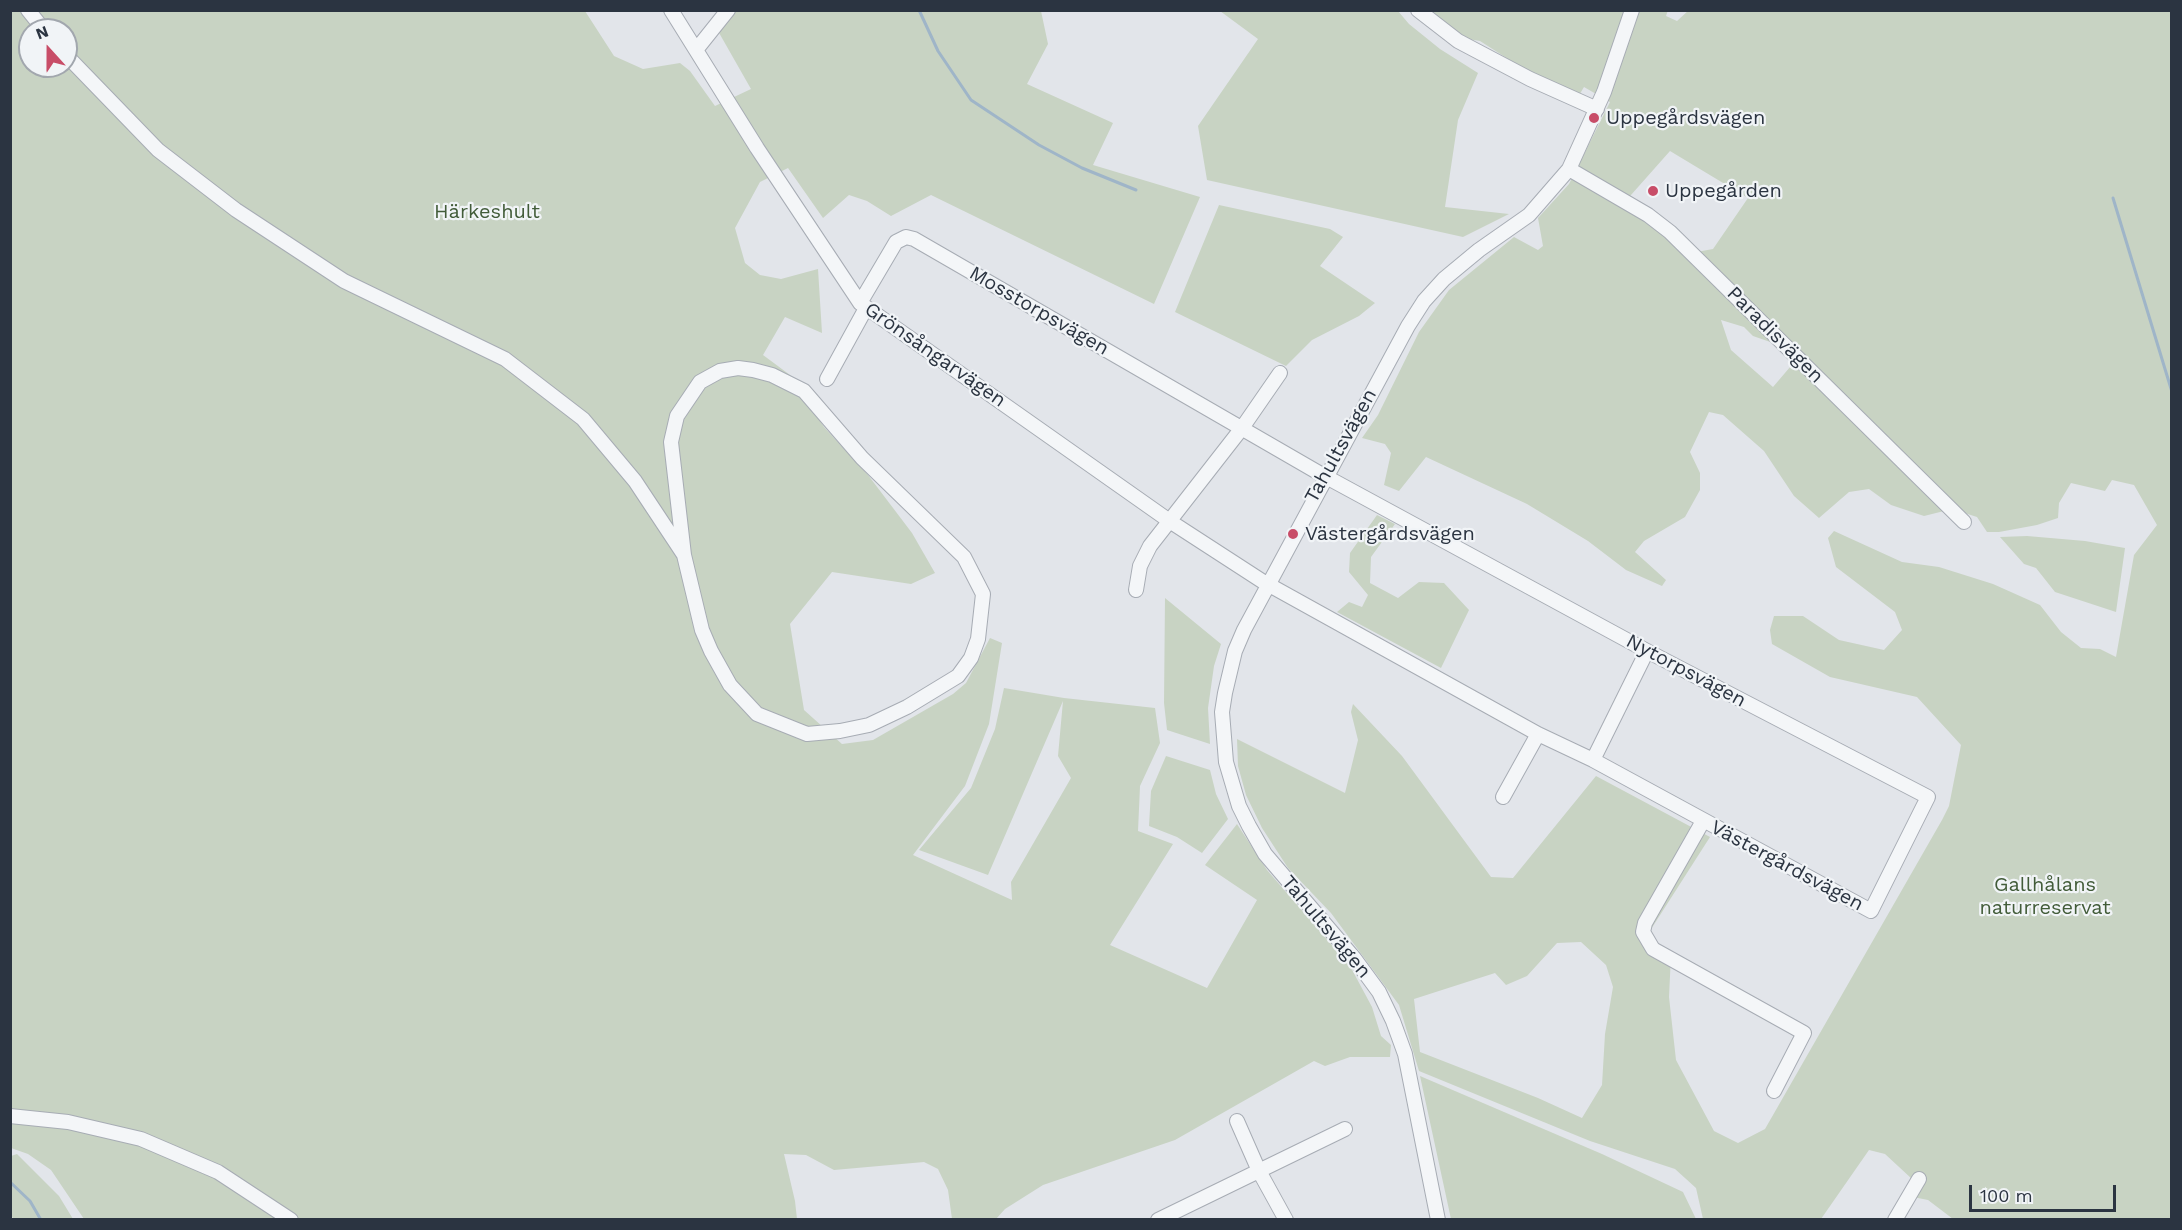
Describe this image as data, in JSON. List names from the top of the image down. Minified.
{"streets":{"street":["Mosstorpsvägen","Paradisvägen","Grönsångarvägen","Tahultsvägen","Nytorpsvägen","Västergårdsvägen"]},"crossings":[["Mosstorpsvägen","Grönsångarvägen"],["Mosstorpsvägen","Tahultsvägen"],["Mosstorpsvägen","Nytorpsvägen"],["Paradisvägen","Tahultsvägen"],["Grönsångarvägen","Tahultsvägen"],["Grönsångarvägen","Västergårdsvägen"],["Tahultsvägen","Nytorpsvägen"],["Tahultsvägen","Västergårdsvägen"],["Nytorpsvägen","Västergårdsvägen"]],"parks":["Härkeshult","Gallhålans naturreservat"],"places":["Uppegårdsvägen","Uppegården","Västergårdsvägen"],"scale_bar":"100 m","north":"top"}
